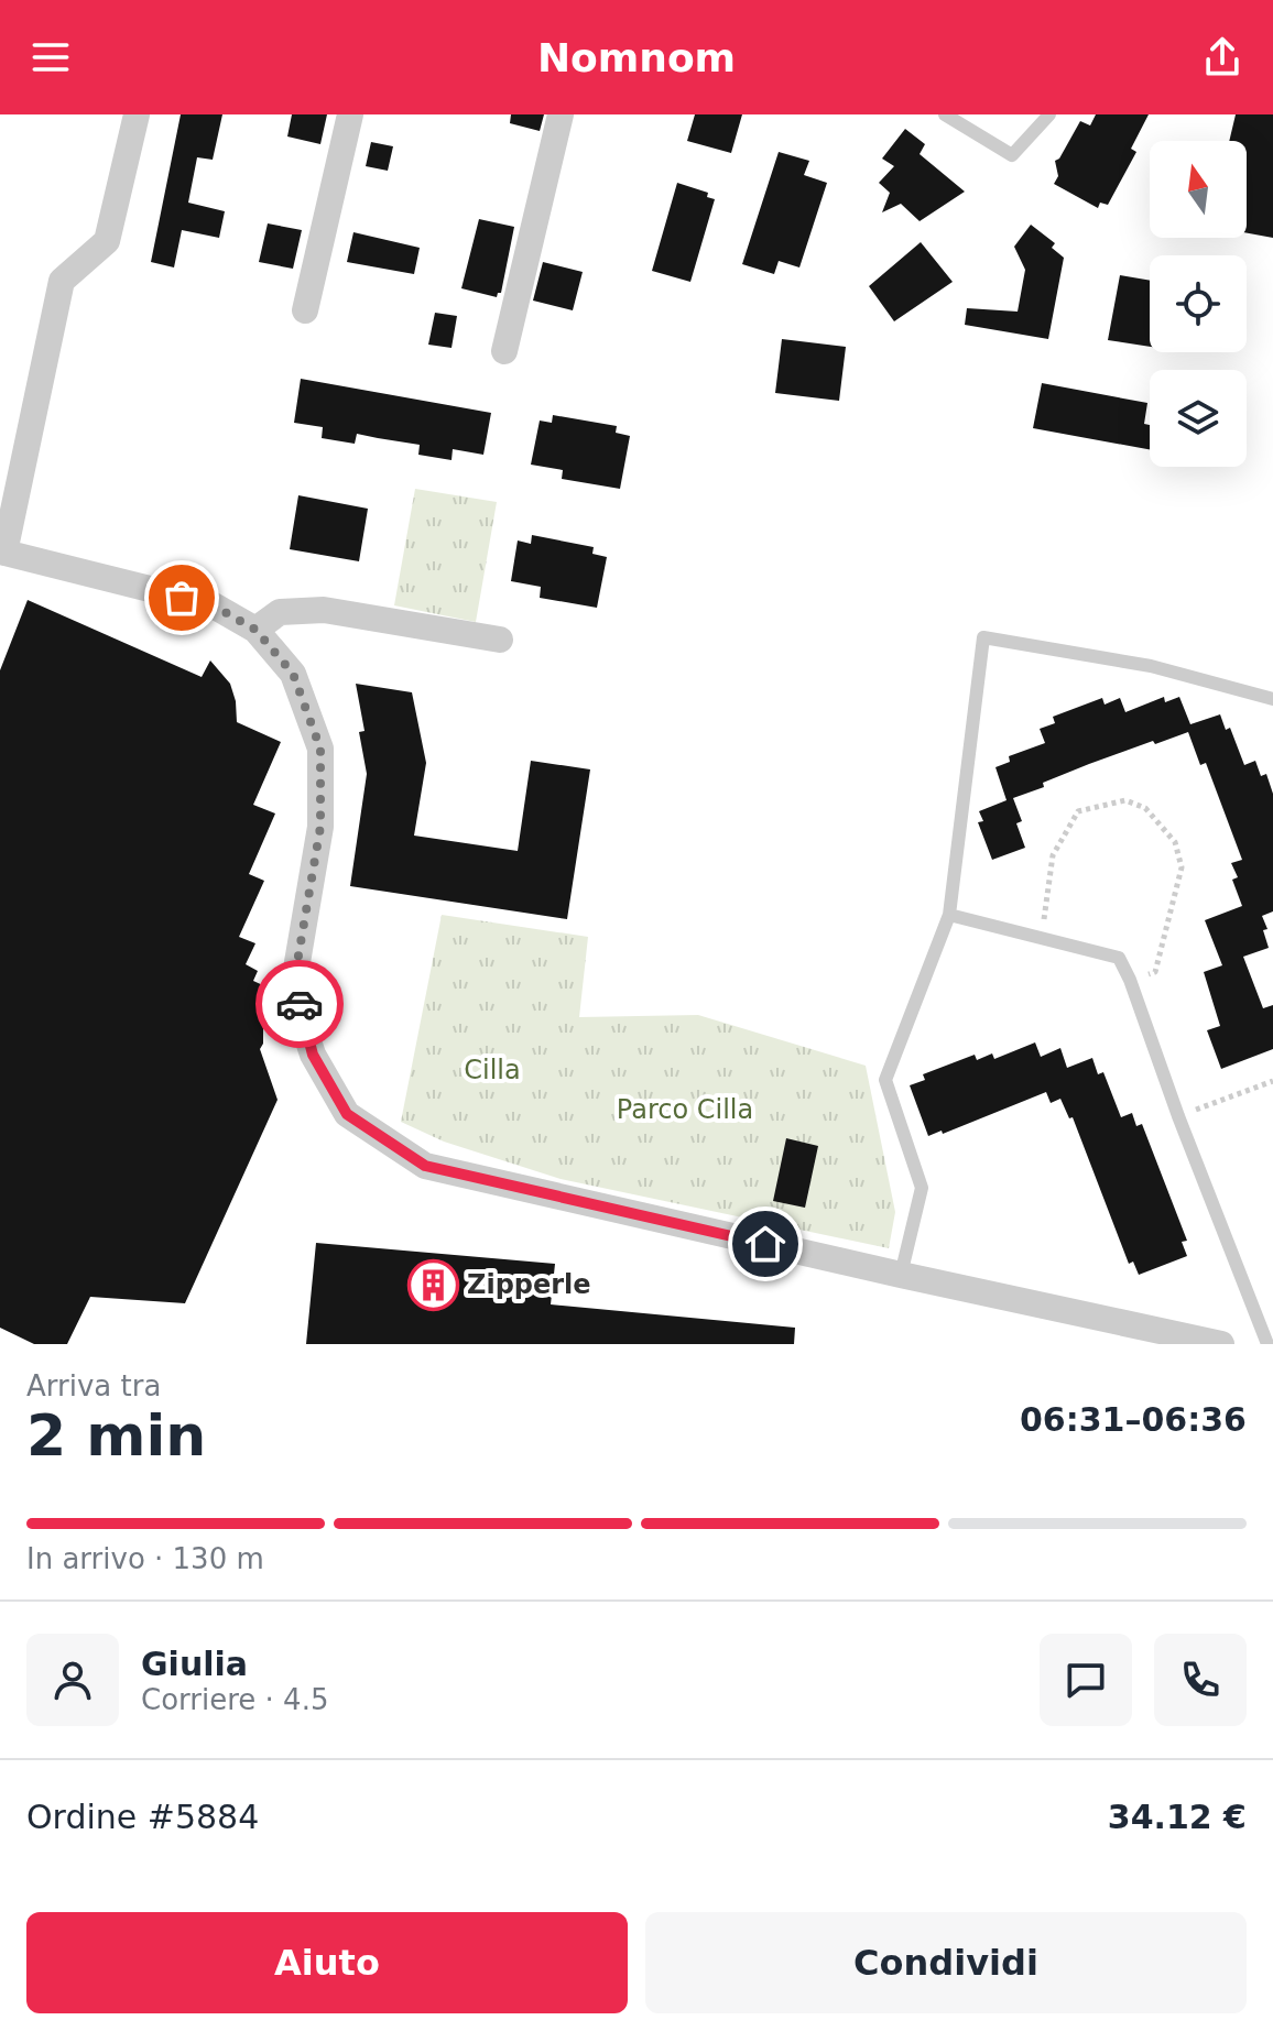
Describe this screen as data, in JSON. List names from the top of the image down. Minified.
{"parks":["Cilla","Parco Cilla"],"places":{"building":["Zipperle"]},"north":"top","page":{"header":"Nomnom","heading":["2 min","Arriva tra","06:31–06:36"],"panel":["Giulia","Corriere · 4.5","Ordine #5884","34.12 €"],"bar":"In arrivo · 130 m","buttons":["Aiuto","Condividi"]}}
